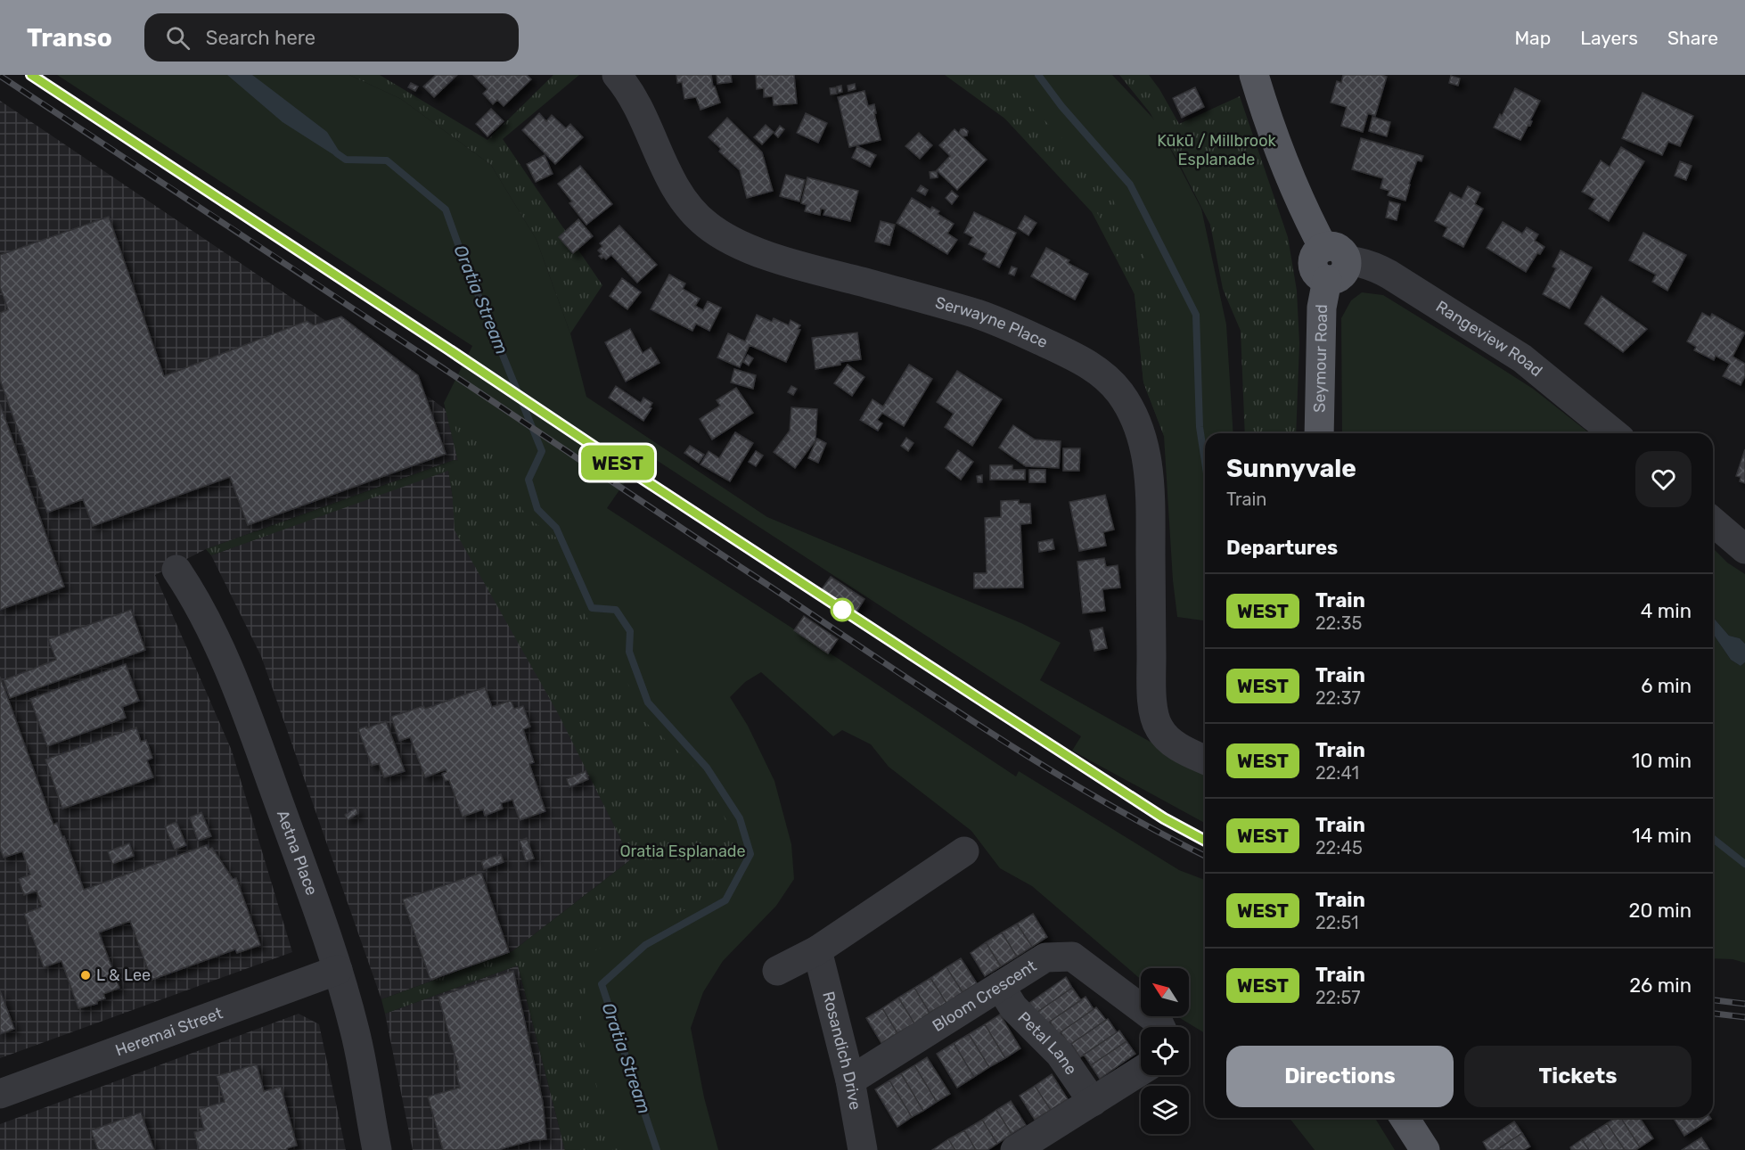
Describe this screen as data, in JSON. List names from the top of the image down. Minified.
{"streets":{"main road":["Seymour Road"],"street":["Serwayne Place","Rangeview Road","Aetna Place","Bloom Crescent","Heremai Street","Petal Lane","Rosandich Drive"]},"crossings":[["Rangeview Road","Seymour Road"],["Aetna Place","Heremai Street"],["Bloom Crescent","Petal Lane"],["Bloom Crescent","Rosandich Drive"]],"water":["Oratia Stream"],"parks":["Kūkū / Millbrook Esplanade","Oratia Esplanade"],"places":["L & Lee"],"north":"top left","page":{"header":"Transo","search":"Search here","nav":["Map","Layers","Share"],"on_map":"WEST","heading":[["Sunnyvale","Train"],"Departures"],"list":[{"mark":"WEST","name":"Train","note":"22:35","value":"4 min"},{"mark":"WEST","name":"Train","note":"22:37","value":"6 min"},{"mark":"WEST","name":"Train","note":"22:41","value":"10 min"},{"mark":"WEST","name":"Train","note":"22:45","value":"14 min"},{"mark":"WEST","name":"Train","note":"22:51","value":"20 min"},{"mark":"WEST","name":"Train","note":"22:57","value":"26 min"}],"buttons":["Directions","Tickets"]}}
